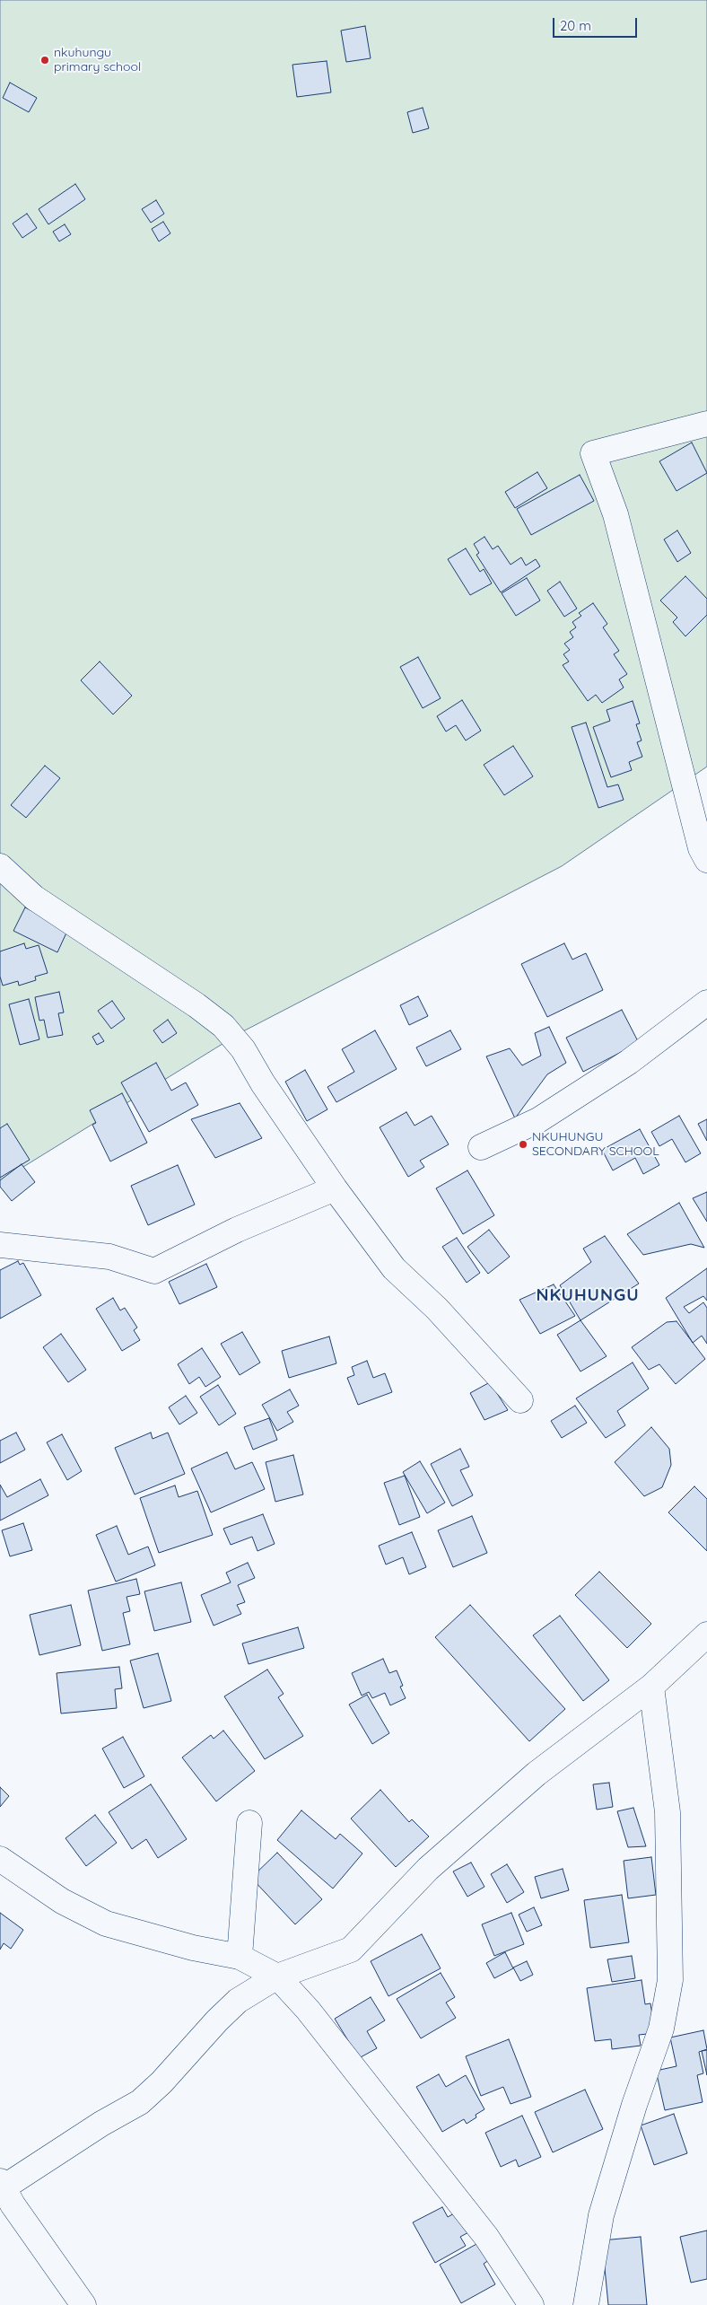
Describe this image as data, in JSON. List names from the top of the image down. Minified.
{"districts":["NKUHUNGU"],"places":["nkuhungu primary school","NKUHUNGU SECONDARY SCHOOL"],"scale_bar":"20 m"}
